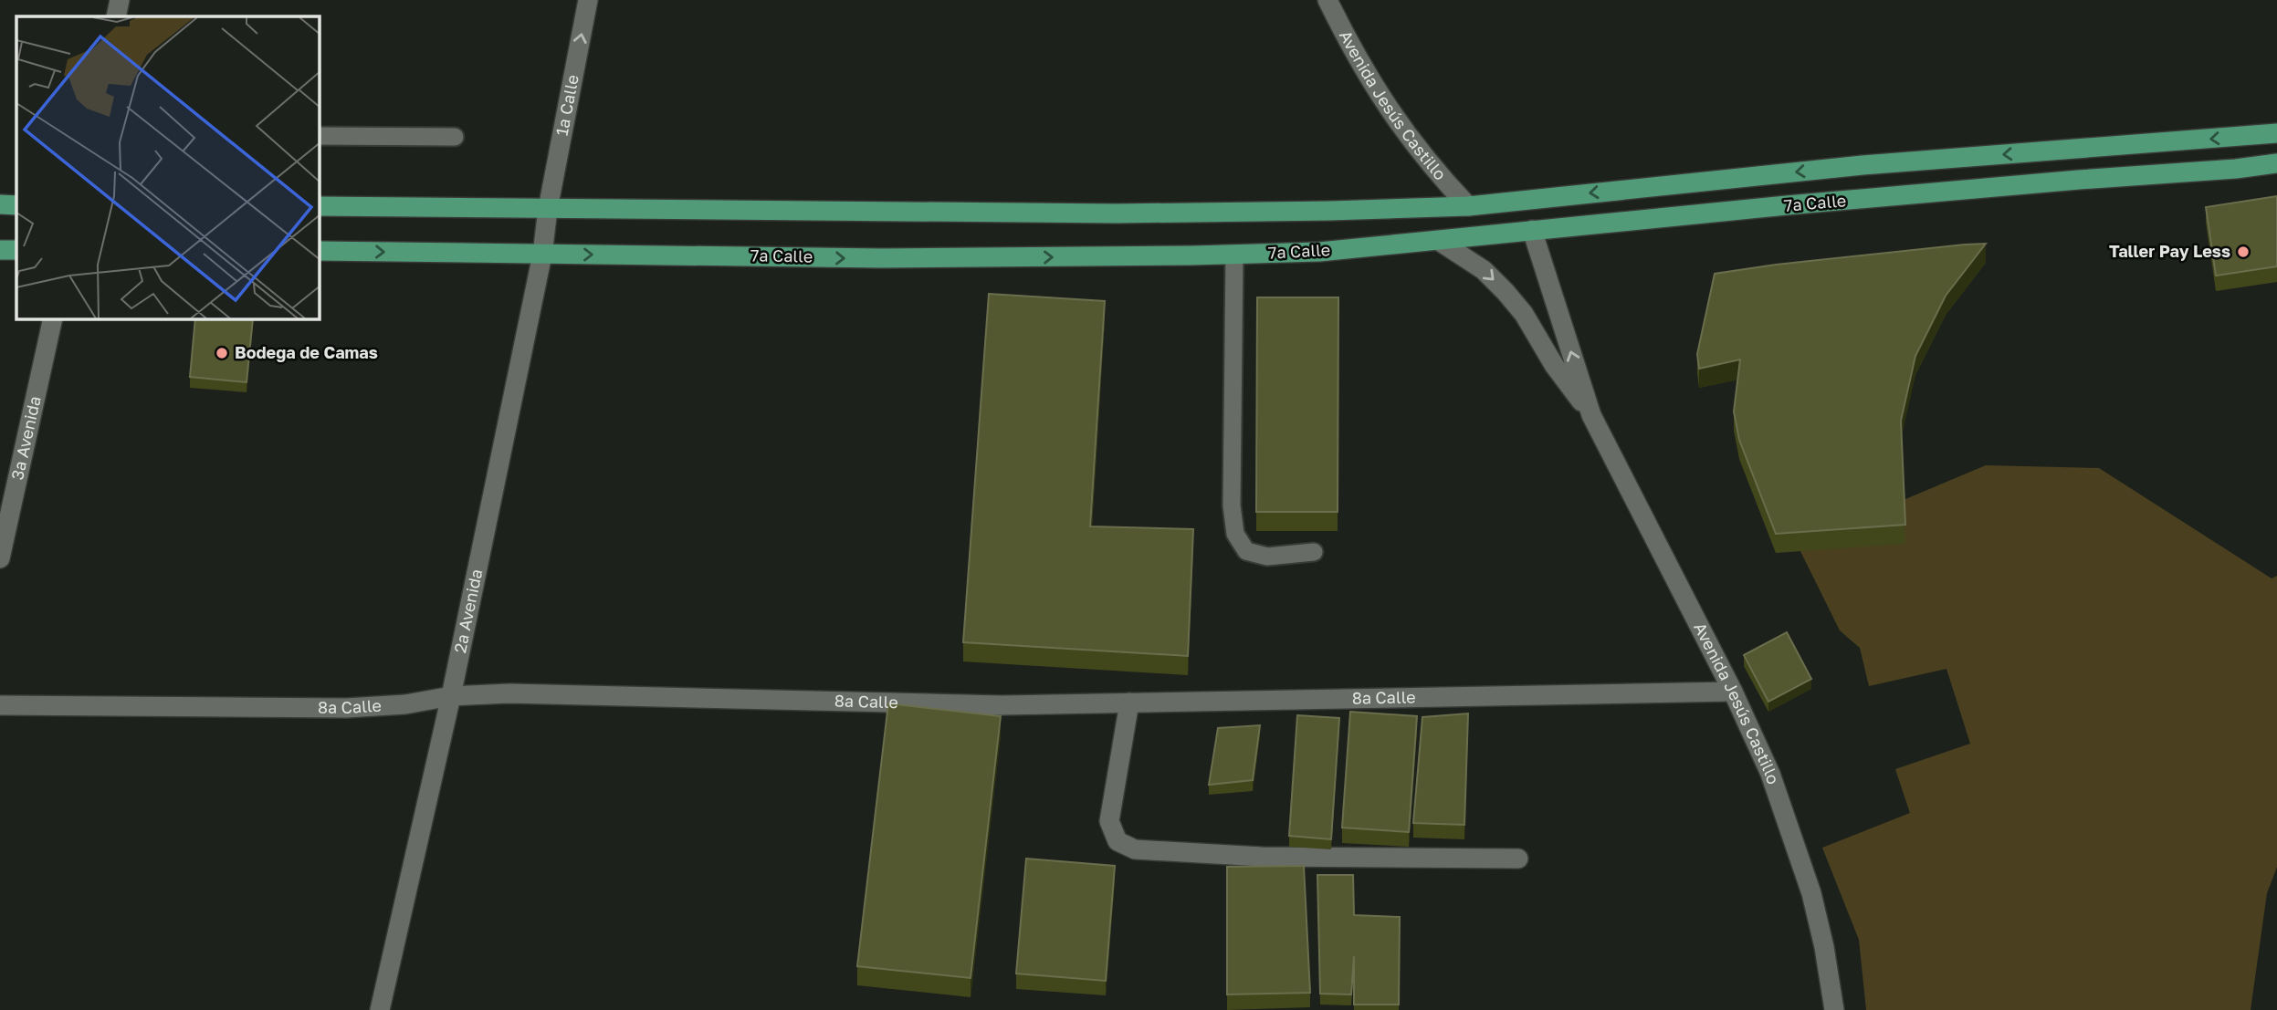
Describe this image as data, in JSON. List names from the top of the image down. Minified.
{"streets":{"main road":["7a Calle"],"street":["1a Calle","Avenida Jesús Castillo","3a Avenida","2a Avenida","8a Calle"]},"crossings":[["1a Calle","7a Calle"],["1a Calle","2a Avenida"],["Avenida Jesús Castillo","7a Calle"],["Avenida Jesús Castillo","8a Calle"],["7a Calle","2a Avenida"],["2a Avenida","8a Calle"]],"one_way":["1a Calle"],"places":["Taller Pay Less","Bodega de Camas"]}
